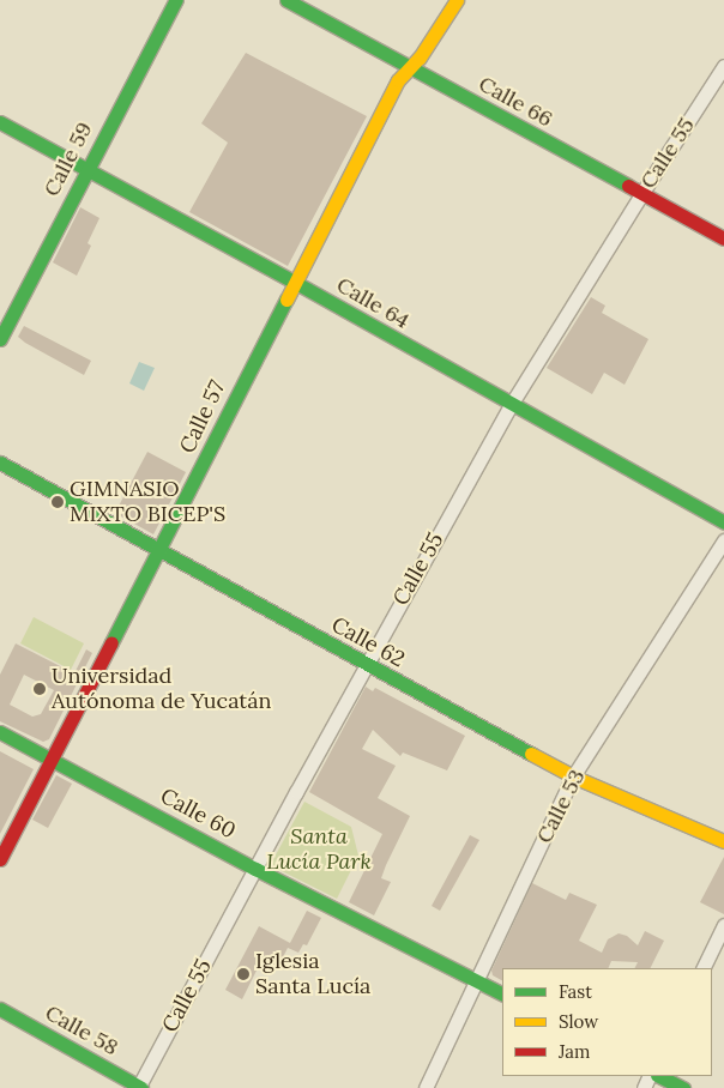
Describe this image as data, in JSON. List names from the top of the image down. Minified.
{"streets":{"street":["Calle 66","Calle 55","Calle 59","Calle 64","Calle 57","Calle 62","Calle 53","Calle 60","Calle 58"]},"crossings":[["Calle 66","Calle 55"],["Calle 66","Calle 57"],["Calle 55","Calle 64"],["Calle 55","Calle 62"],["Calle 55","Calle 60"],["Calle 55","Calle 58"],["Calle 59","Calle 64"],["Calle 64","Calle 57"],["Calle 57","Calle 62"],["Calle 57","Calle 60"],["Calle 62","Calle 53"],["Calle 53","Calle 60"]],"parks":["Santa Lucía Park"],"places":["GIMNASIO MIXTO BICEP'S","Universidad Autónoma de Yucatán","Iglesia Santa Lucía"],"legend":["Fast","Slow","Jam"]}
